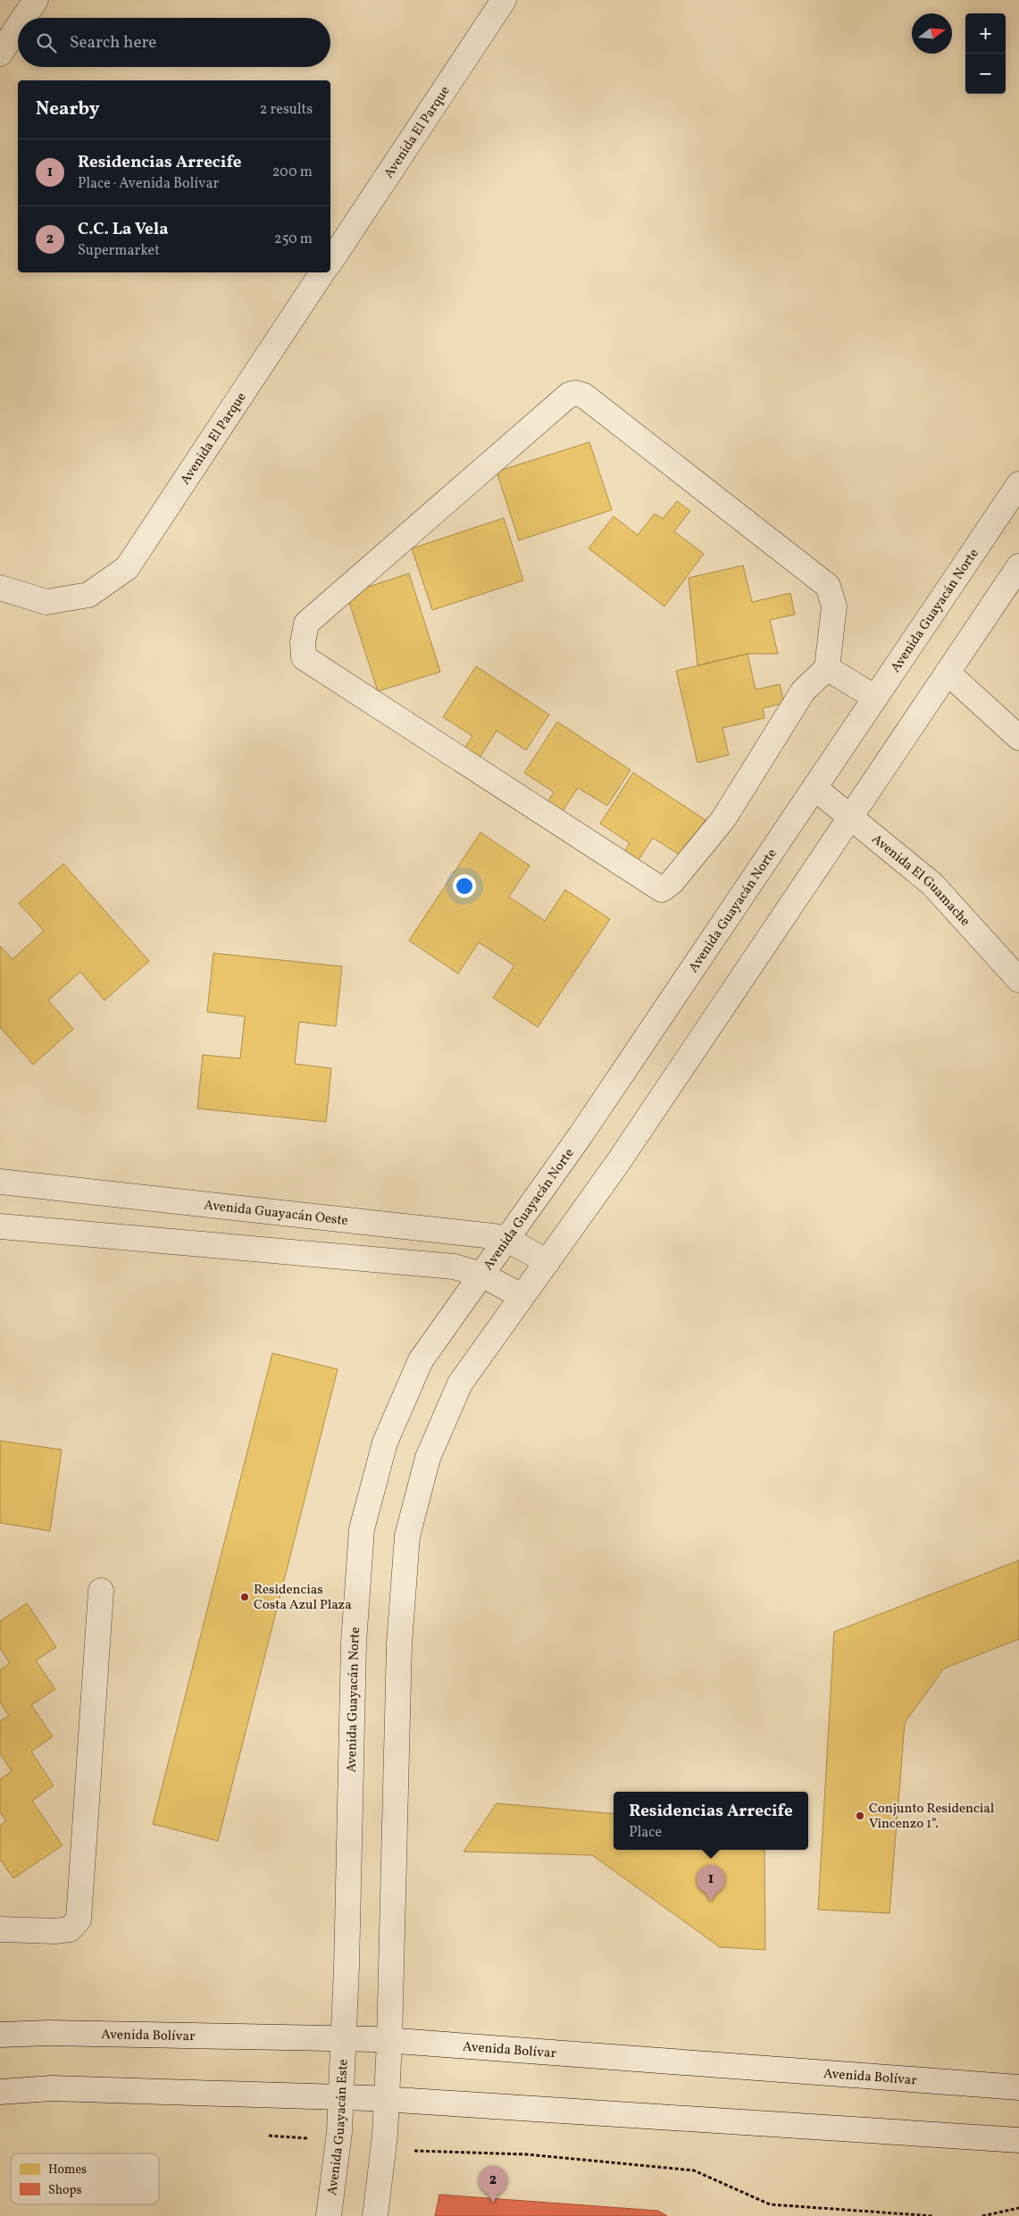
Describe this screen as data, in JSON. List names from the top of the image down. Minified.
{"streets":{"street":["Avenida El Parque","Avenida Guayacán Norte","Avenida El Guamache","Avenida Guayacán Oeste","Avenida Bolívar","Avenida Guayacán Este"]},"crossings":[["Avenida Guayacán Norte","Avenida El Guamache"],["Avenida Guayacán Norte","Avenida Guayacán Oeste"],["Avenida Guayacán Norte","Avenida Bolívar"],["Avenida Guayacán Norte","Avenida Guayacán Este"],["Avenida Bolívar","Avenida Guayacán Este"]],"places":["Residencias Costa Azul Plaza","Conjunto Residencial Vincenzo 1°."],"legend":["Homes","Shops"],"north":"right","page":{"map_buttons":["+","−"],"search":"Search here","heading":["Nearby","2 results"],"list":[{"mark":"1","name":"Residencias Arrecife","note":"Place · Avenida Bolívar","value":"200 m"},{"mark":"2","name":"C.C. La Vela","note":"Supermarket","value":"250 m"}],"popup":["Residencias Arrecife","Place"],"pins":["1","2"]}}
